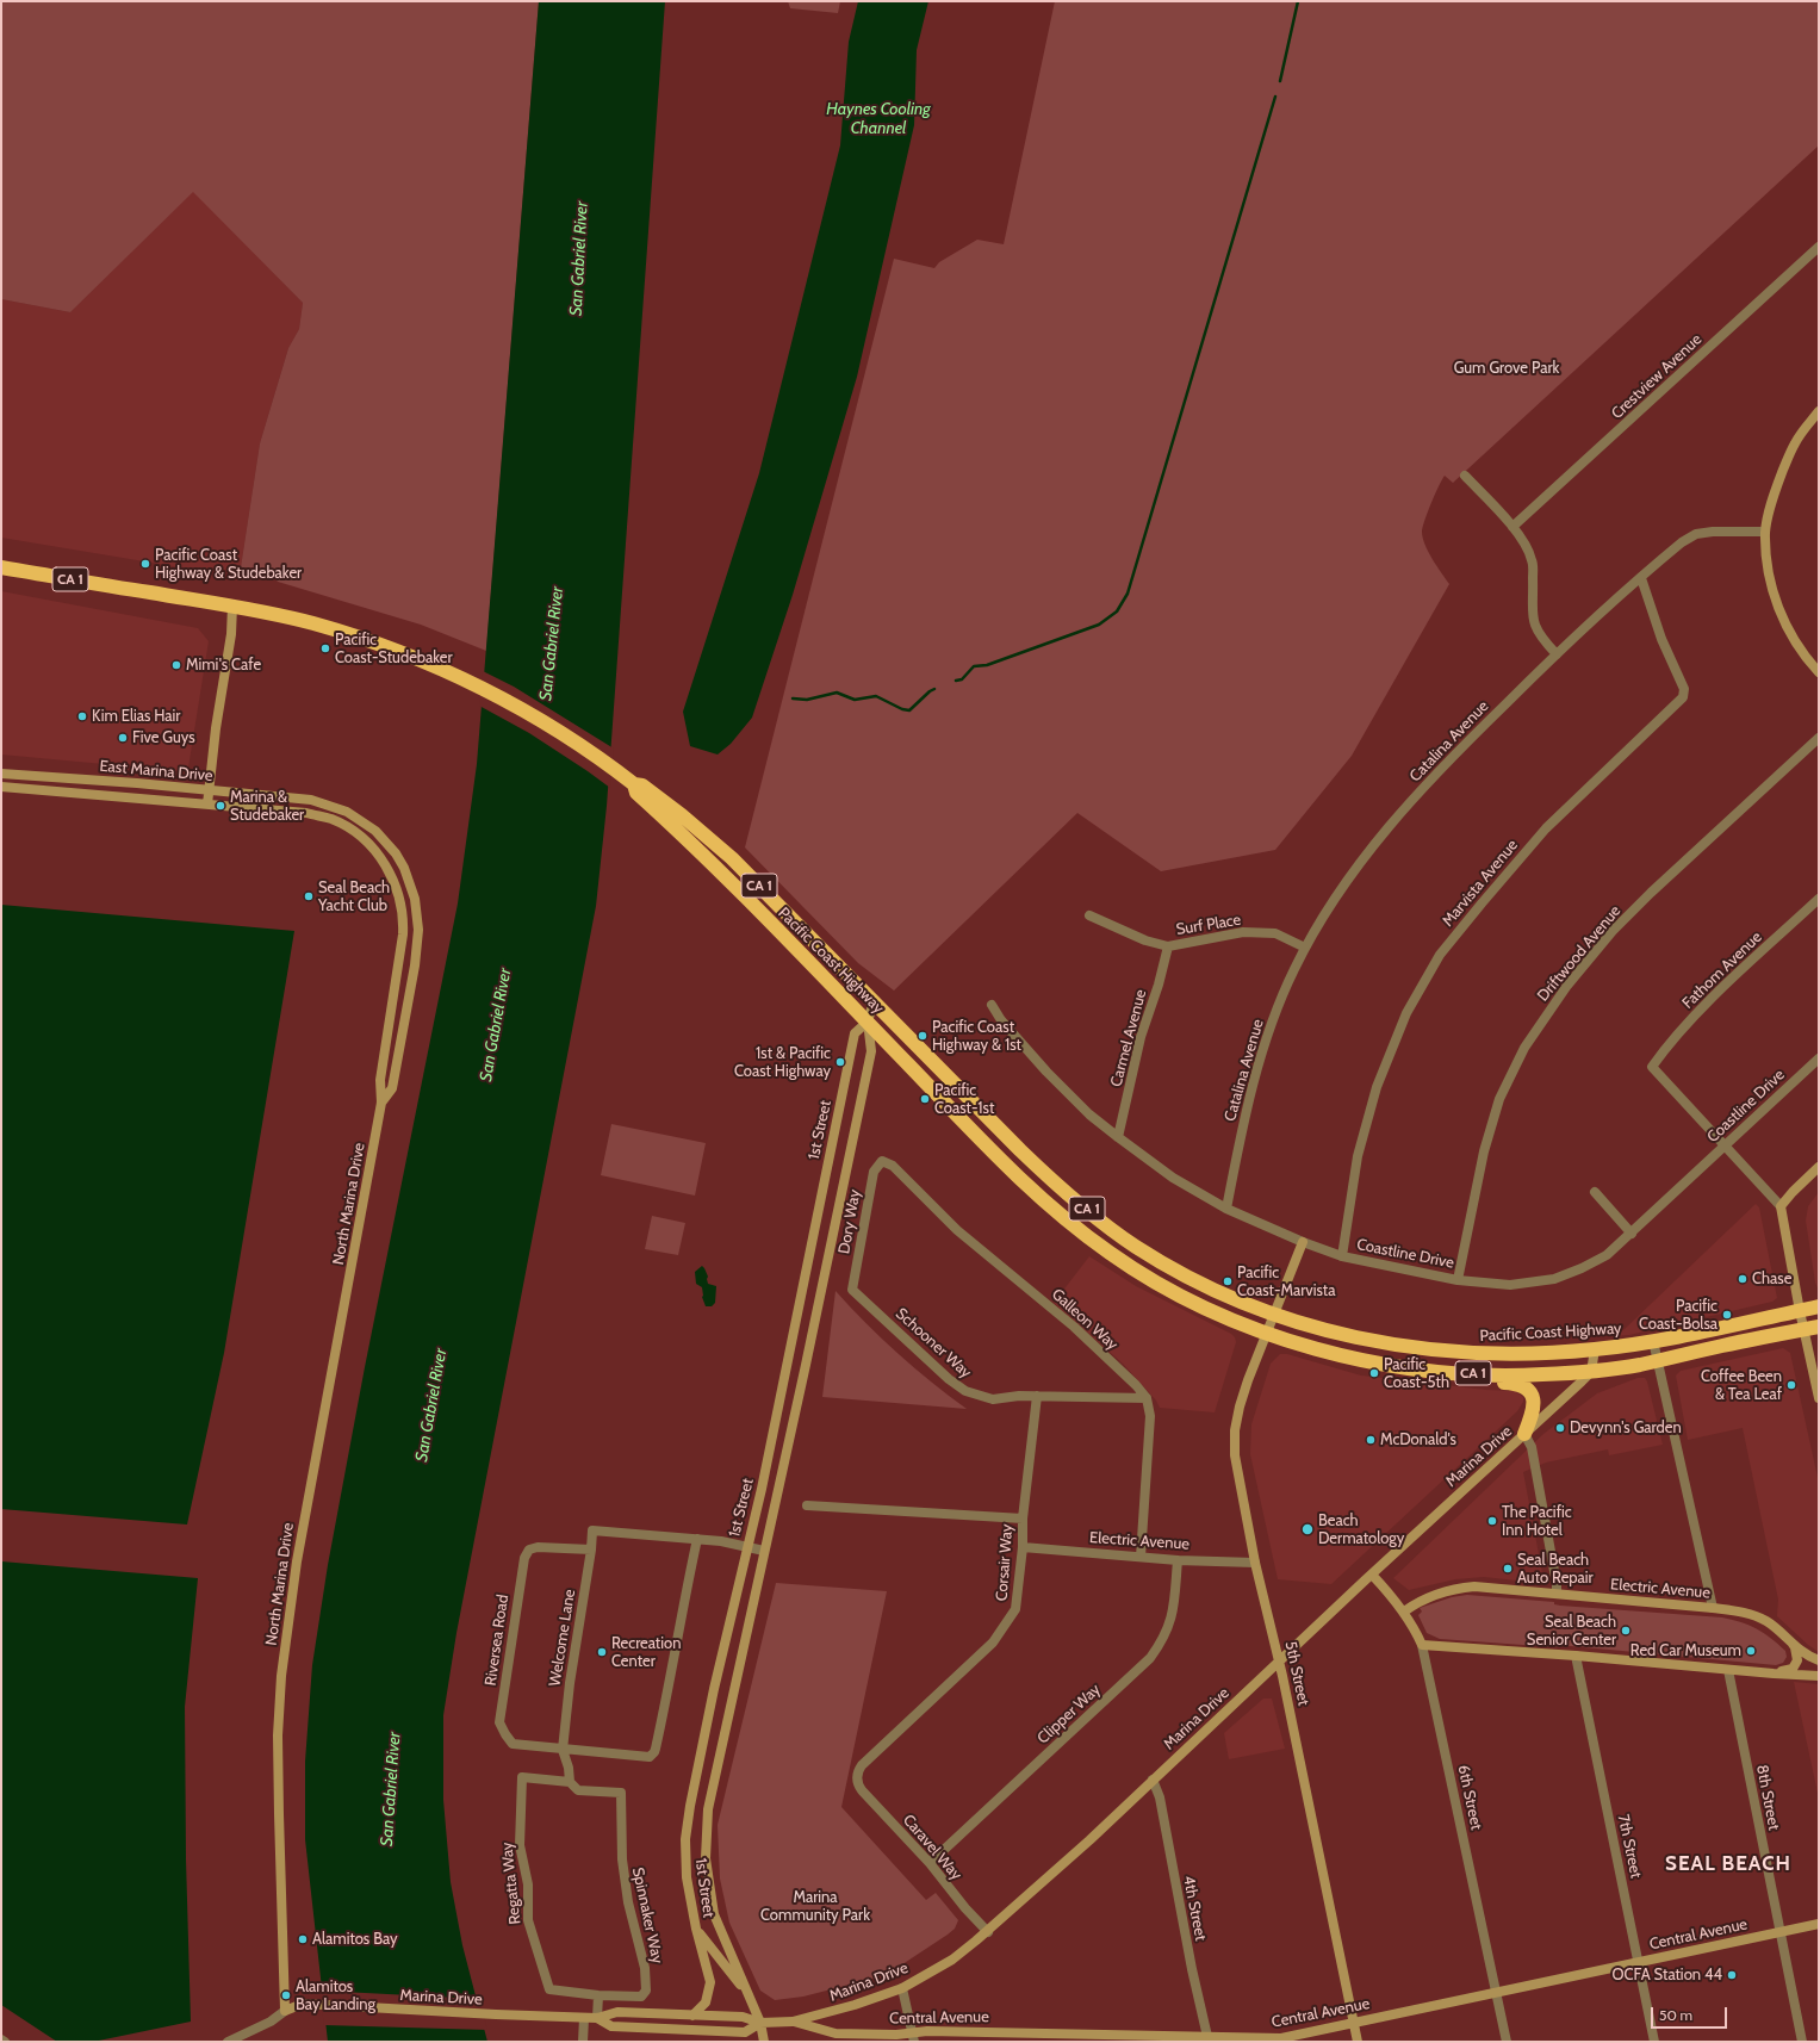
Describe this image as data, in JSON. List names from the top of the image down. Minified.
{"streets":{"highway":["CA 1","Pacific Coast Highway"],"main road":["East Marina Drive","1st Street","North Marina Drive","Marina Drive","Electric Avenue","5th Street","6th Street","Central Avenue"],"street":["Crestview Avenue","Catalina Avenue","Marvista Avenue","Surf Place","Driftwood Avenue","Fathom Avenue","Carmel Avenue","Coastline Drive","Dory Way","Galleon Way","Schooner Way","Corsair Way","Welcome Lane","Riversea Road","Clipper Way","8th Street","7th Street","Caravel Way","Regatta Way","4th Street","Spinnaker Way"]},"crossings":[["CA 1","Pacific Coast Highway"],["Catalina Avenue","Marvista Avenue"],["Catalina Avenue","Surf Place"],["Catalina Avenue","Coastline Drive"],["East Marina Drive","North Marina Drive"],["Marvista Avenue","Coastline Drive"],["Surf Place","Carmel Avenue"],["Driftwood Avenue","Coastline Drive"],["Pacific Coast Highway","1st Street"],["Pacific Coast Highway","Marina Drive"],["Pacific Coast Highway","5th Street"],["Fathom Avenue","Coastline Drive"],["Carmel Avenue","Coastline Drive"],["1st Street","Marina Drive"],["North Marina Drive","Marina Drive"],["Dory Way","Galleon Way"],["Dory Way","Schooner Way"],["Galleon Way","Schooner Way"],["Schooner Way","Corsair Way"],["Marina Drive","5th Street"],["Marina Drive","6th Street"],["Marina Drive","Caravel Way"],["Marina Drive","4th Street"],["Marina Drive","Central Avenue"],["Electric Avenue","Corsair Way"],["Electric Avenue","5th Street"],["Electric Avenue","Clipper Way"],["Electric Avenue","6th Street"],["Corsair Way","Caravel Way"],["Welcome Lane","Riversea Road"],["5th Street","Central Avenue"],["Clipper Way","Caravel Way"],["6th Street","Central Avenue"],["8th Street","Central Avenue"],["7th Street","Central Avenue"],["Regatta Way","Spinnaker Way"],["4th Street","Central Avenue"]],"districts":["SEAL BEACH"],"water":["Haynes Cooling Channel","San Gabriel River"],"parks":["Gum Grove Park","Marina Community Park"],"places":["Pacific Coast Highway & Studebaker","Pacific Coast-Studebaker","Mimi's Cafe","Kim Elias Hair","Five Guys","Marina & Studebaker","Seal Beach Yacht Club","Pacific Coast Highway & 1st","1st & Pacific Coast Highway","Pacific Coast-1st","Chase","Pacific Coast-Marvista","Pacific Coast-Bolsa","Pacific Coast-5th","Coffee Been & Tea Leaf","Devynn's Garden","McDonald's","The Pacific Inn Hotel","Beach Dermatology","Seal Beach Auto Repair","Seal Beach Senior Center","Red Car Museum","Recreation Center","Alamitos Bay","OCFA Station 44","Alamitos Bay Landing"],"scale_bar":"50 m"}
